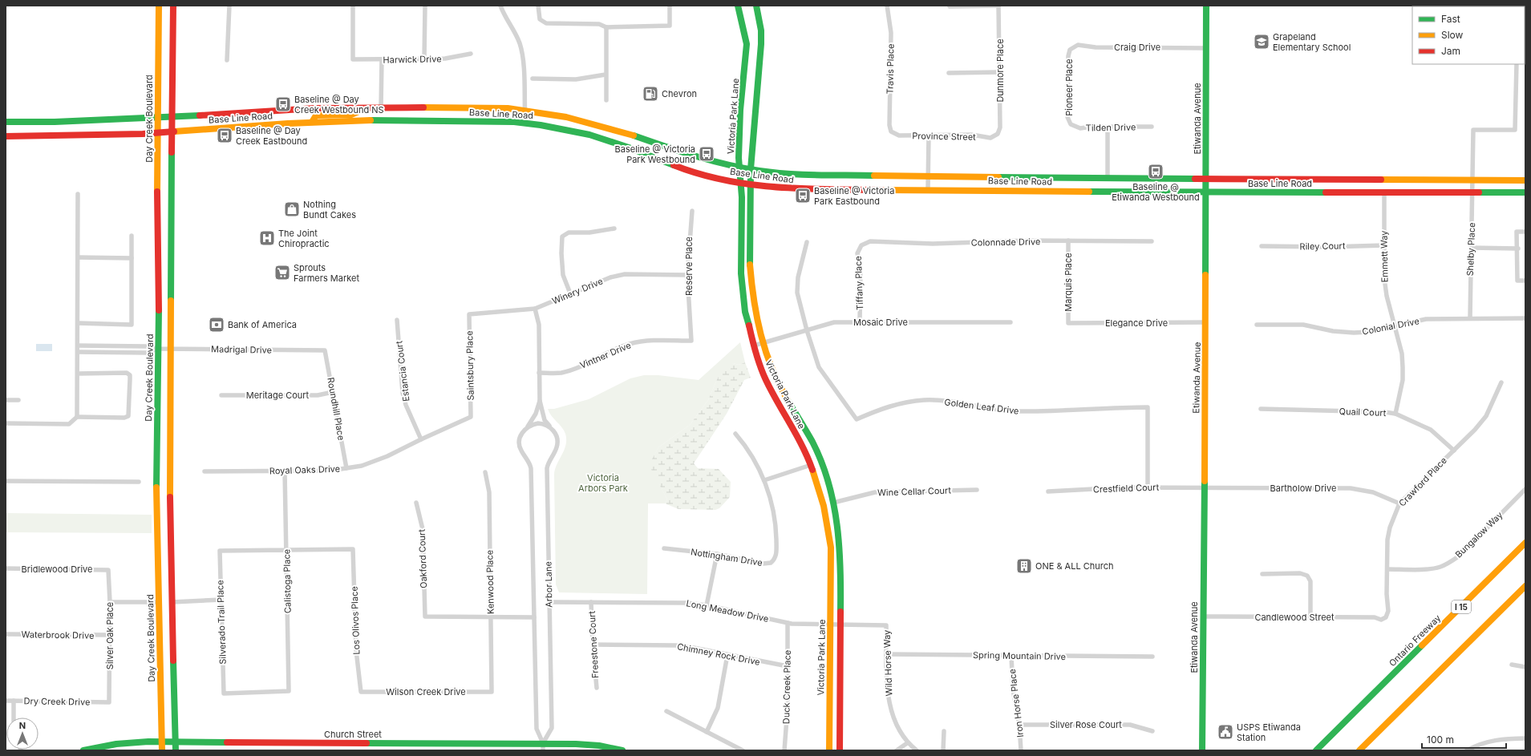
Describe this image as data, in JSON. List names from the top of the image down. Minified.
{"streets":{"main road":["Base Line Road","Victoria Park Lane","Day Creek Boulevard","Etiwanda Avenue","I 15","Ontario Freeway","Church Street"],"street":["Craig Drive","Harwick Drive","Travis Place","Dunmore Place","Pioneer Place","Tilden Drive","Province Street","Colonnade Drive","Riley Court","Shelby Place","Emmett Way","Reserve Place","Marquis Place","Tiffany Place","Winery Drive","Mosaic Drive","Elegance Drive","Colonial Drive","Madrigal Drive","Vintner Drive","Saintsbury Place","Estancia Court","Meritage Court","Golden Leaf Drive","Roundhill Place","Quail Court","Royal Oaks Drive","Crawford Place","Crestfield Court","Bartholow Drive","Wine Cellar Court","Bungalow Way","Nottingham Drive","Oakford Court","Bridlewood Drive","Calistoga Place","Kenwood Place","Arbor Lane","Long Meadow Drive","Candlewood Street","Los Olivos Place","Silverado Trail Place","Waterbrook Drive","Silver Oak Place","Freestone Court","Chimney Rock Drive","Spring Mountain Drive","Wild Horse Way","Duck Creek Place","Wilson Creek Drive","Dry Creek Drive","Iron Horse Place","Silver Rose Court"]},"crossings":[["Craig Drive","Pioneer Place"],["Craig Drive","Etiwanda Avenue"],["Travis Place","Province Street"],["Dunmore Place","Province Street"],["Pioneer Place","Tilden Drive"],["Base Line Road","Victoria Park Lane"],["Base Line Road","Day Creek Boulevard"],["Base Line Road","Etiwanda Avenue"],["Base Line Road","Shelby Place"],["Base Line Road","Emmett Way"],["Victoria Park Lane","Mosaic Drive"],["Victoria Park Lane","Wine Cellar Court"],["Victoria Park Lane","Long Meadow Drive"],["Day Creek Boulevard","Madrigal Drive"],["Day Creek Boulevard","Church Street"],["Etiwanda Avenue","Elegance Drive"],["Etiwanda Avenue","Crestfield Court"],["Etiwanda Avenue","Bartholow Drive"],["Etiwanda Avenue","Candlewood Street"],["Colonnade Drive","Marquis Place"],["Colonnade Drive","Tiffany Place"],["Riley Court","Emmett Way"],["Shelby Place","Colonial Drive"],["Emmett Way","Colonial Drive"],["Emmett Way","Quail Court"],["Reserve Place","Winery Drive"],["Reserve Place","Vintner Drive"],["Marquis Place","Elegance Drive"],["Tiffany Place","Mosaic Drive"],["Winery Drive","Saintsbury Place"],["Winery Drive","Arbor Lane"],["Mosaic Drive","Golden Leaf Drive"],["Madrigal Drive","Roundhill Place"],["Vintner Drive","Arbor Lane"],["Saintsbury Place","Royal Oaks Drive"],["Estancia Court","Royal Oaks Drive"],["Meritage Court","Roundhill Place"],["Golden Leaf Drive","Crestfield Court"],["Roundhill Place","Royal Oaks Drive"],["Quail Court","Crawford Place"],["Royal Oaks Drive","Calistoga Place"],["Crawford Place","Bartholow Drive"],["Crawford Place","Bungalow Way"],["Crawford Place","Candlewood Street"],["Crestfield Court","Bartholow Drive"],["Oakford Court","Kenwood Place"],["Bridlewood Drive","Silver Oak Place"],["Calistoga Place","Los Olivos Place"],["Calistoga Place","Silverado Trail Place"],["Kenwood Place","Wilson Creek Drive"],["Arbor Lane","Long Meadow Drive"],["Arbor Lane","Church Street"],["Long Meadow Drive","Freestone Court"],["Long Meadow Drive","Wild Horse Way"],["Long Meadow Drive","Duck Creek Place"],["Los Olivos Place","Silverado Trail Place"],["Los Olivos Place","Wilson Creek Drive"],["Waterbrook Drive","Silver Oak Place"],["Silver Oak Place","Dry Creek Drive"],["Freestone Court","Chimney Rock Drive"],["Chimney Rock Drive","Duck Creek Place"],["Spring Mountain Drive","Wild Horse Way"],["Spring Mountain Drive","Iron Horse Place"],["Iron Horse Place","Silver Rose Court"]],"parks":["Victoria Arbors Park"],"places":{"school or university":["Grapeland Elementary School"],"fuel station":["Chevron"],"bus stop":["Baseline @ Day Creek Westbound NS","Baseline @ Day Creek Eastbound","Baseline @ Victoria Park Westbound","Baseline @ Etiwanda Westbound","Baseline @ Victoria Park Eastbound"],"shop":["Nothing Bundt Cakes"],"hospital":["The Joint Chiropractic"],"supermarket":["Sprouts Farmers Market"],"bank":["Bank of America"],"building":["ONE & ALL Church"],"public building":["USPS Etiwanda Station"]},"legend":["Fast","Slow","Jam"],"scale_bar":"100 m","north":"top"}
